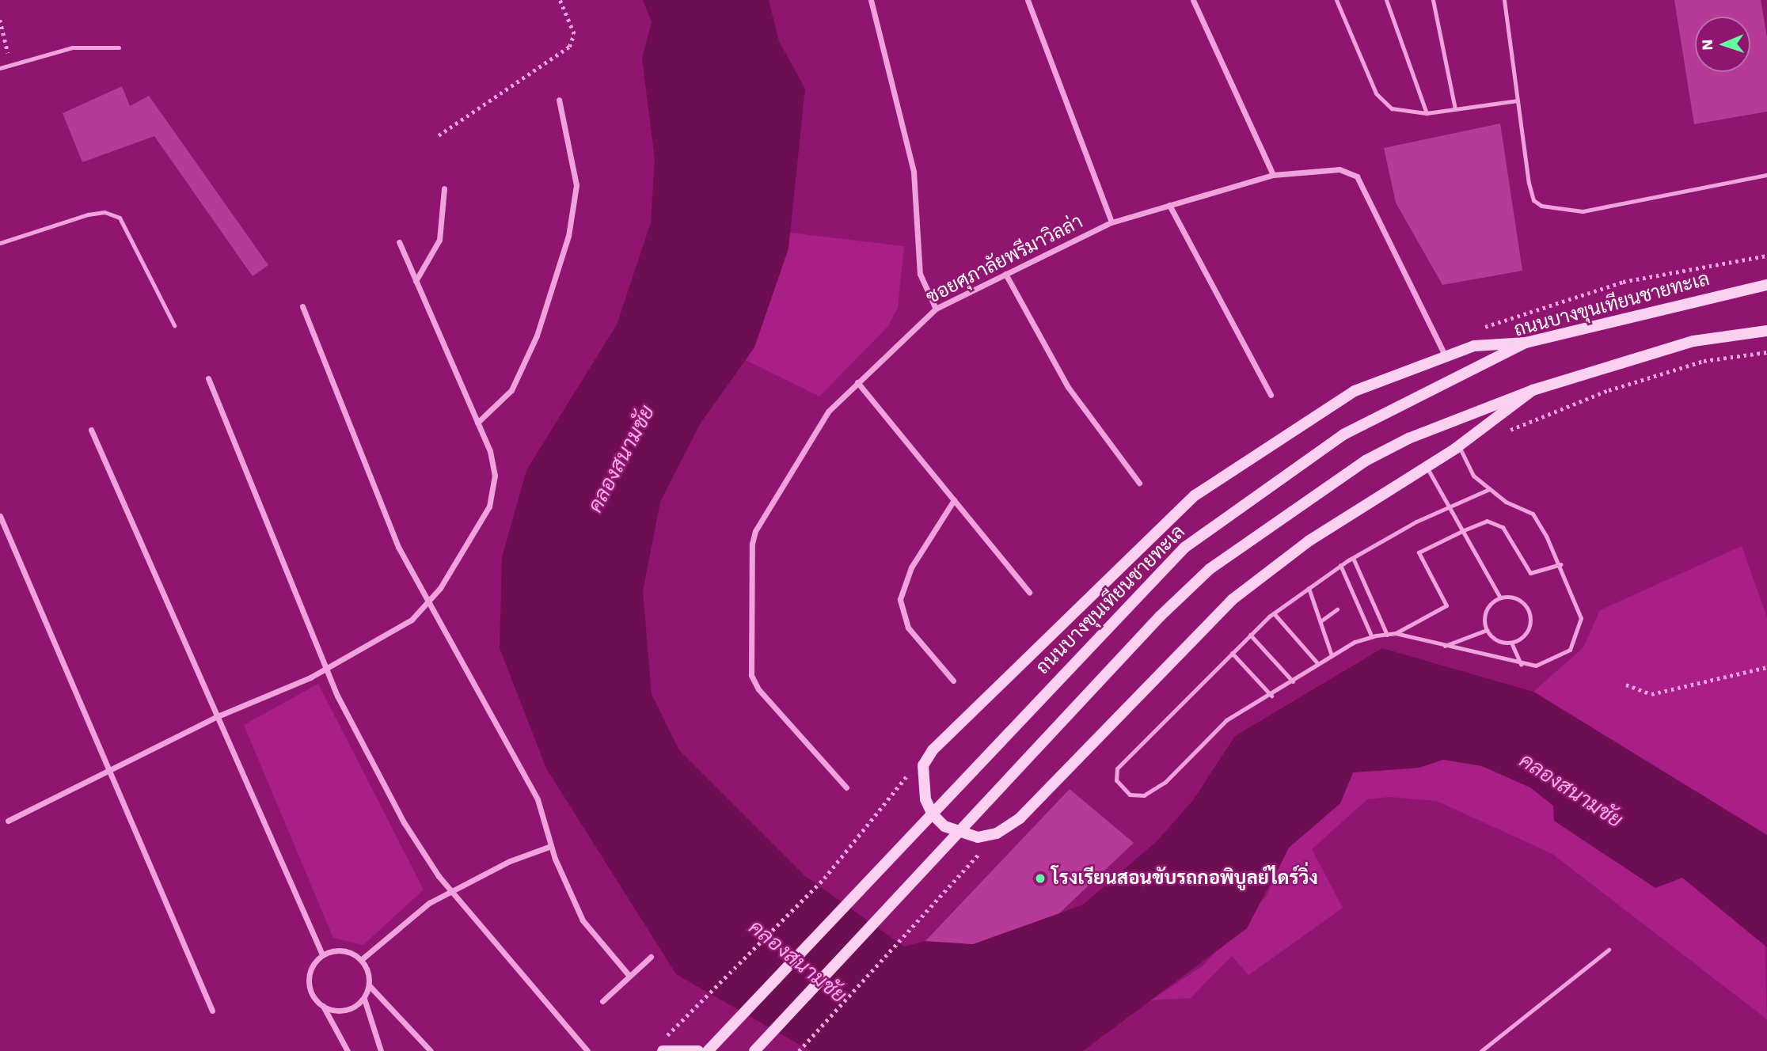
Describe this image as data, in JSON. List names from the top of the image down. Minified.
{"streets":{"main road":["ถนนบางขุนเทียนชายทะเล"],"street":["ซอยศุภาลัยพรีมาวิลล่า"]},"water":["คลองสนามชัย"],"places":["โรงเรียนสอนขับรถกอพิบูลย์ไดร์วิ่ง"],"north":"left"}
